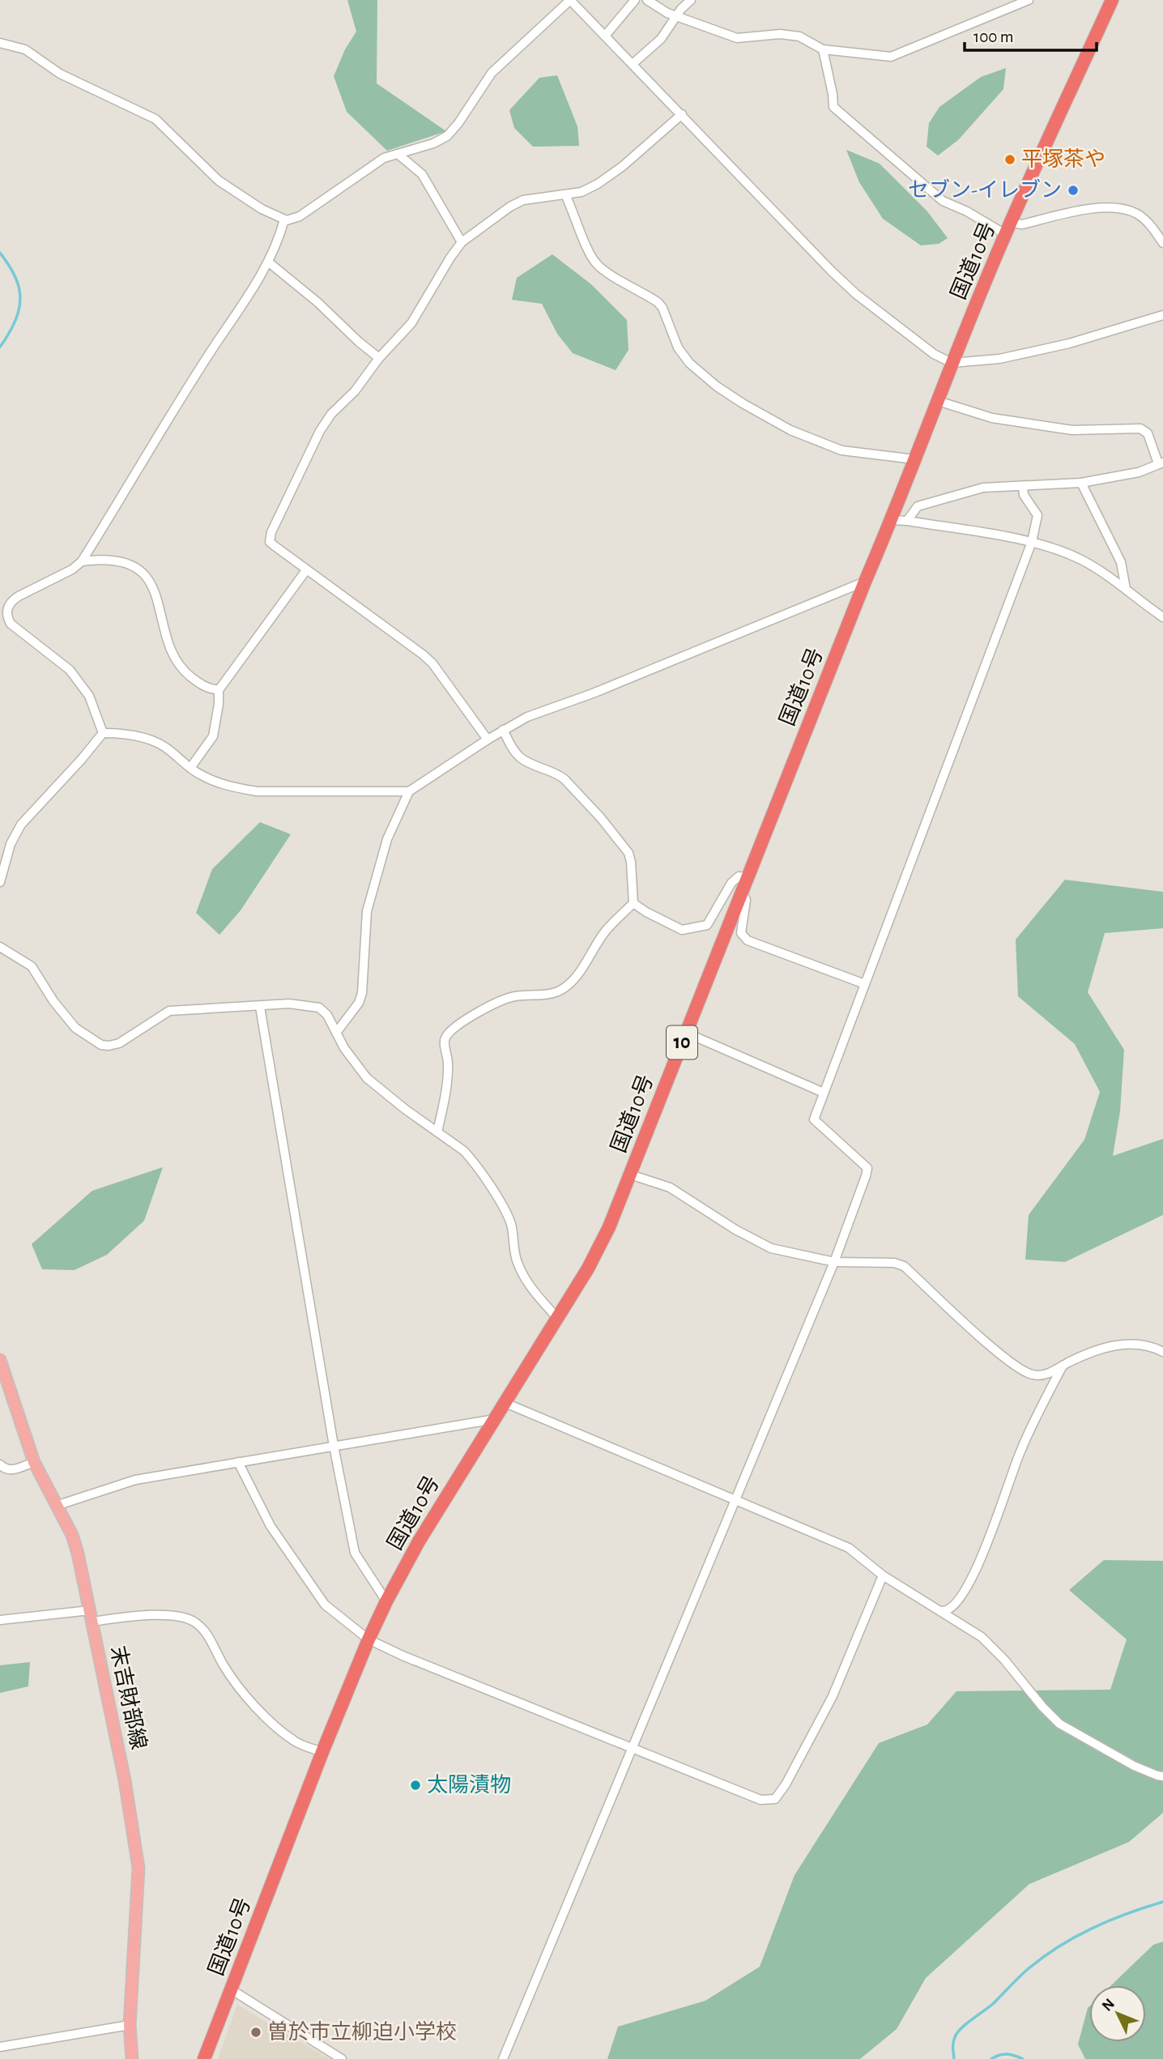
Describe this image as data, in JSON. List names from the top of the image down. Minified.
{"streets":{"highway":["国道10号","10"],"main road":["末吉財部線"]},"places":["平塚茶や","セブン-イレブン","太陽漬物","曽於市立柳迫小学校"],"scale_bar":"100 m","north":"top left"}
